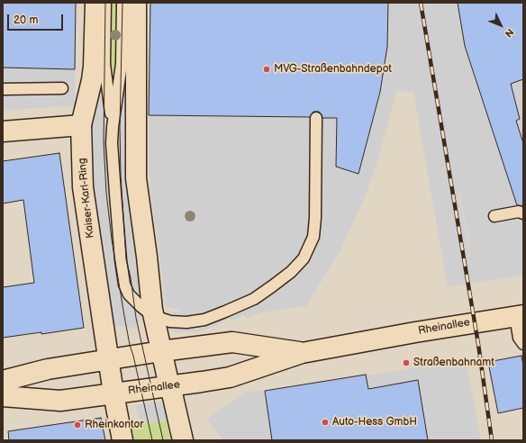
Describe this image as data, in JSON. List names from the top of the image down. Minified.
{"streets":{"street":["Kaiser-Karl-Ring","Rheinallee"]},"crossings":[["Kaiser-Karl-Ring","Rheinallee"]],"places":["MVG-Straßenbahndepot","Straßenbahnamt","Auto-Hess GmbH","Rheinkontor"],"scale_bar":"20 m","north":"bottom right"}
